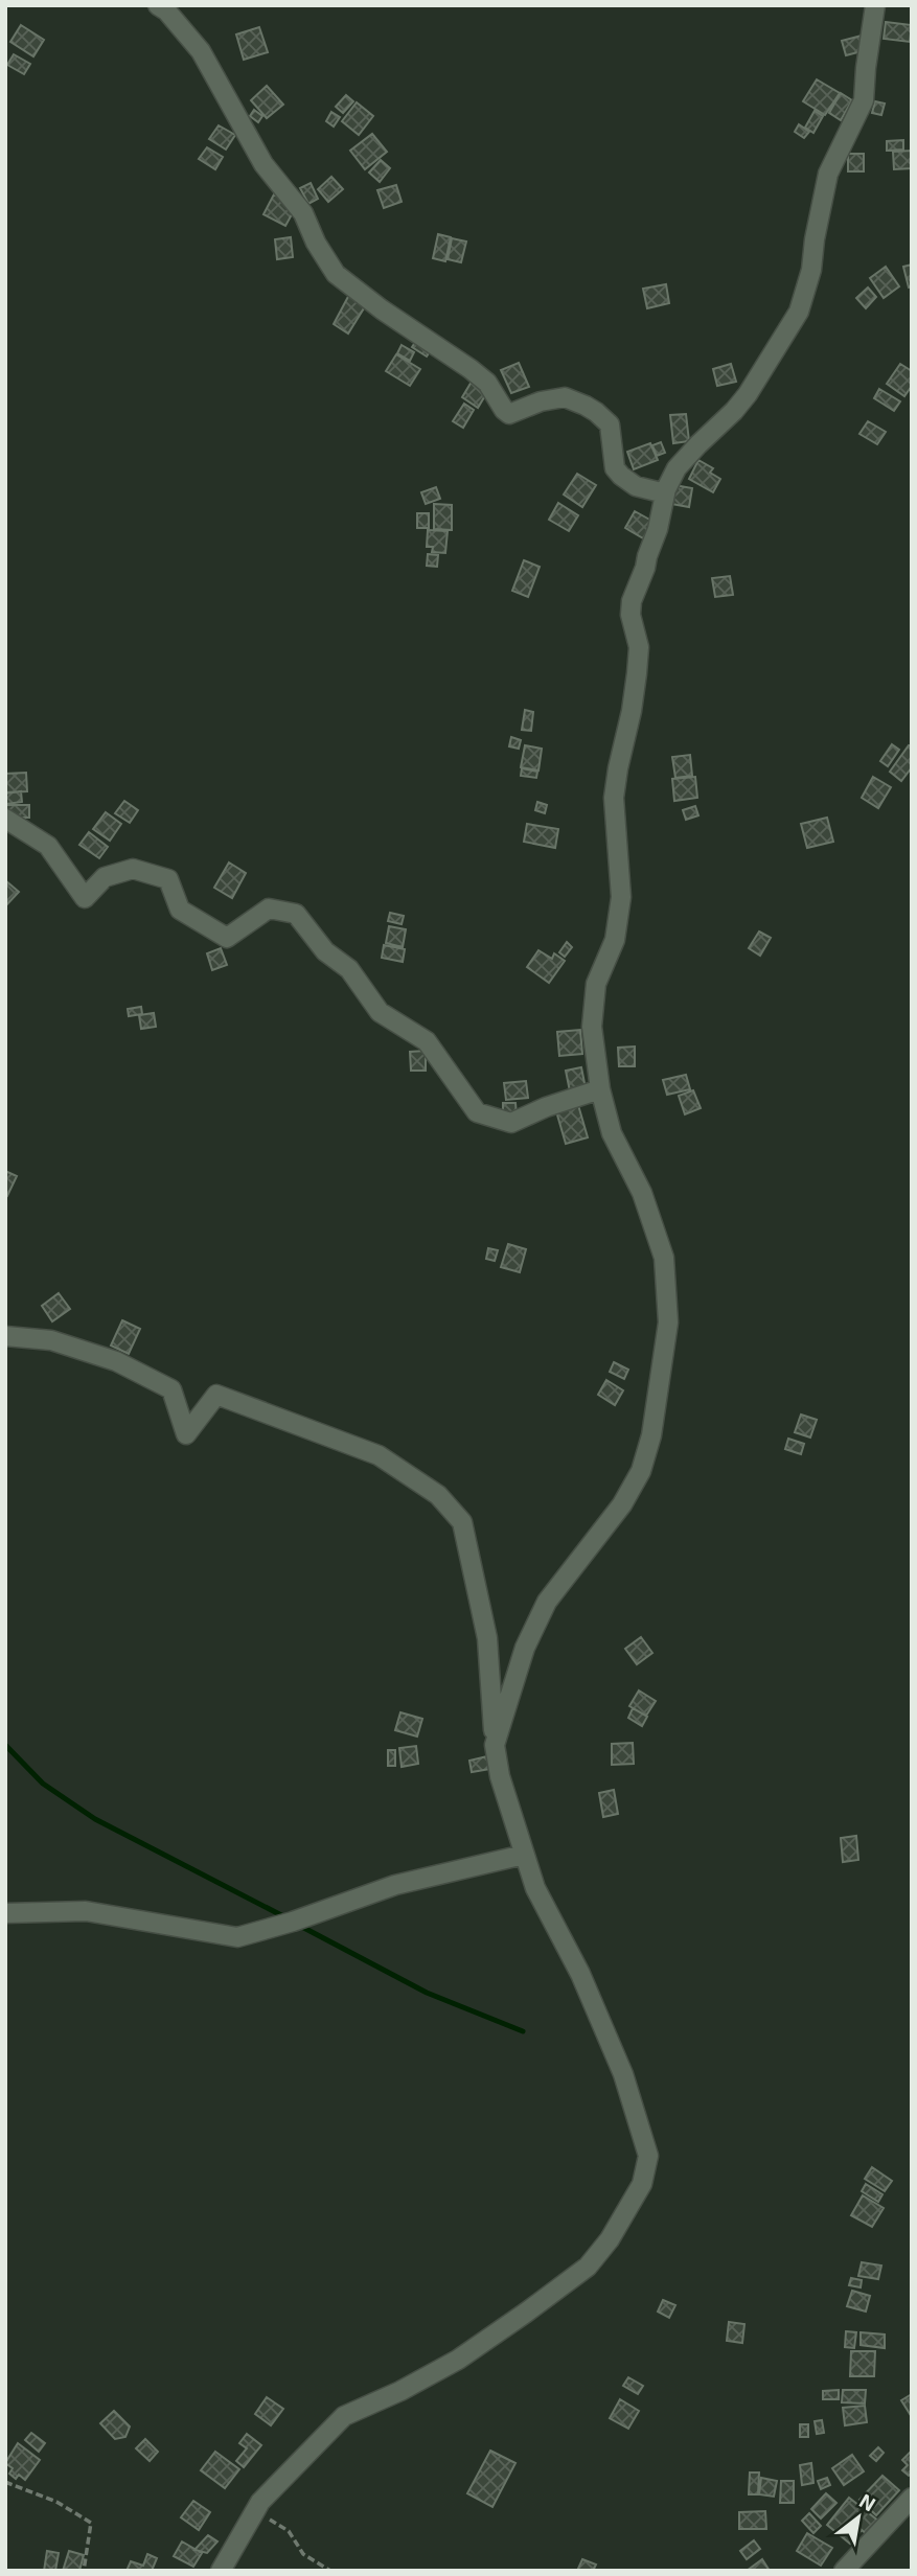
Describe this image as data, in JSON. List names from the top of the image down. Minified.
{"north":"top right"}
